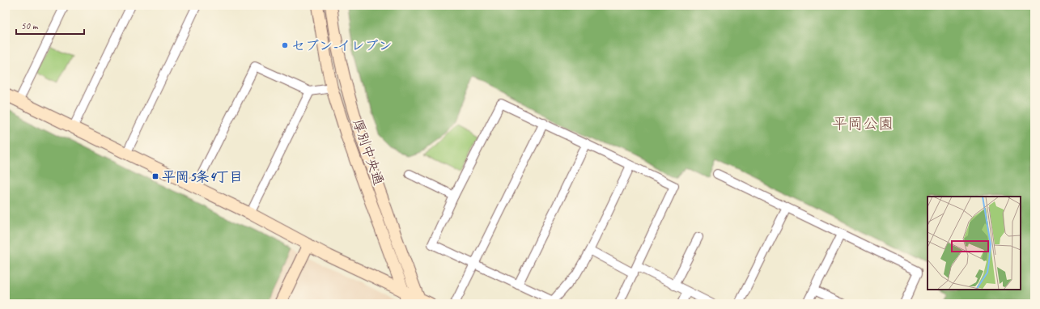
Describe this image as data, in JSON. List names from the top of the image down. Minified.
{"streets":{"main road":["厚別中央通"]},"districts":["平岡公園"],"places":{"other":["セブン-イレブン"],"transit":["平岡5条4丁目"]},"scale_bar":"50 m"}
